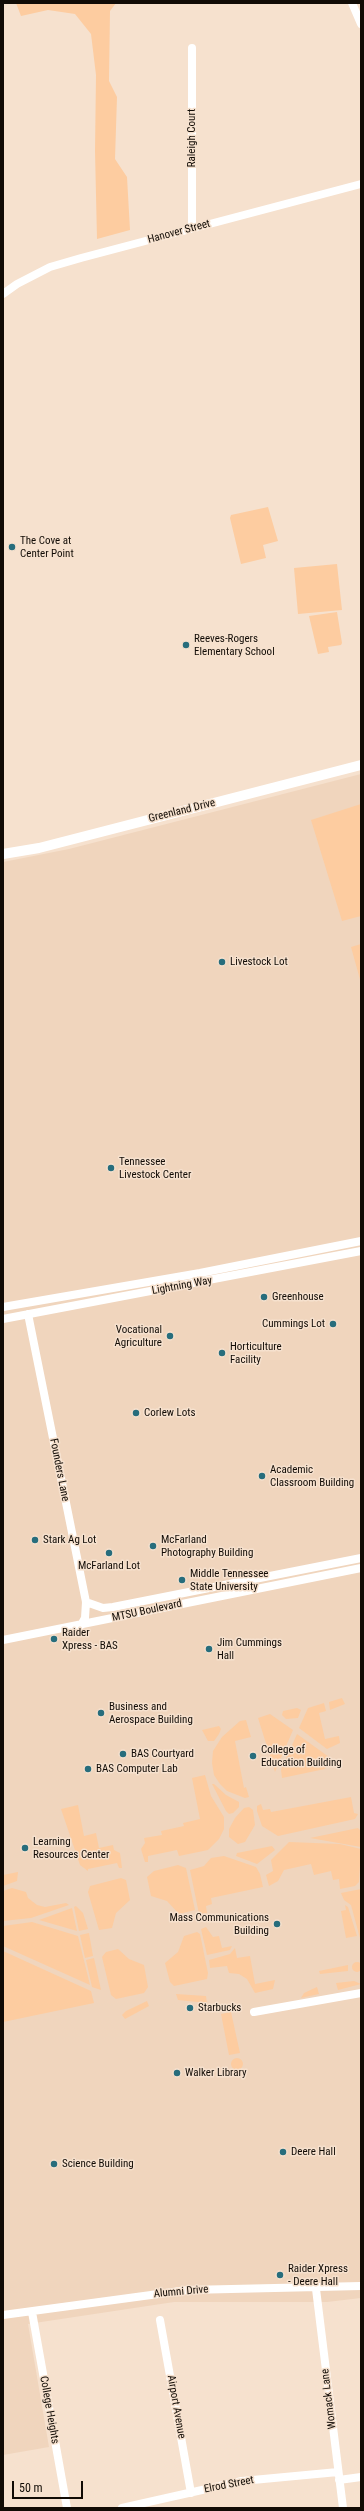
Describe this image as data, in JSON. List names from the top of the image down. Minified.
{"streets":{"street":["Raleigh Court","Hanover Street","Greenland Drive","Lightning Way","Founders Lane","MTSU Boulevard","Alumni Drive","Womack Lane","Airport Avenue","College Heights","Elrod Street"]},"crossings":[["Raleigh Court","Hanover Street"],["Lightning Way","Founders Lane"],["Founders Lane","MTSU Boulevard"],["Alumni Drive","Womack Lane"],["Alumni Drive","College Heights"],["Womack Lane","Elrod Street"],["Airport Avenue","Elrod Street"]],"places":["The Cove at Center Point","Reeves-Rogers Elementary School","Livestock Lot","Tennessee Livestock Center","Greenhouse","Cummings Lot","Vocational Agriculture","Horticulture Facility","Corlew Lots","Academic Classroom Building","Stark Ag Lot","McFarland Photography Building","McFarland Lot","Middle Tennessee State University","Raider Xpress - BAS","Jim Cummings Hall","Business and Aerospace Building","BAS Courtyard","College of Education Building","BAS Computer Lab","Learning Resources Center","Mass Communications Building","Starbucks","Walker Library","Deere Hall","Science Building","Raider Xpress - Deere Hall"],"scale_bar":"50 m"}
